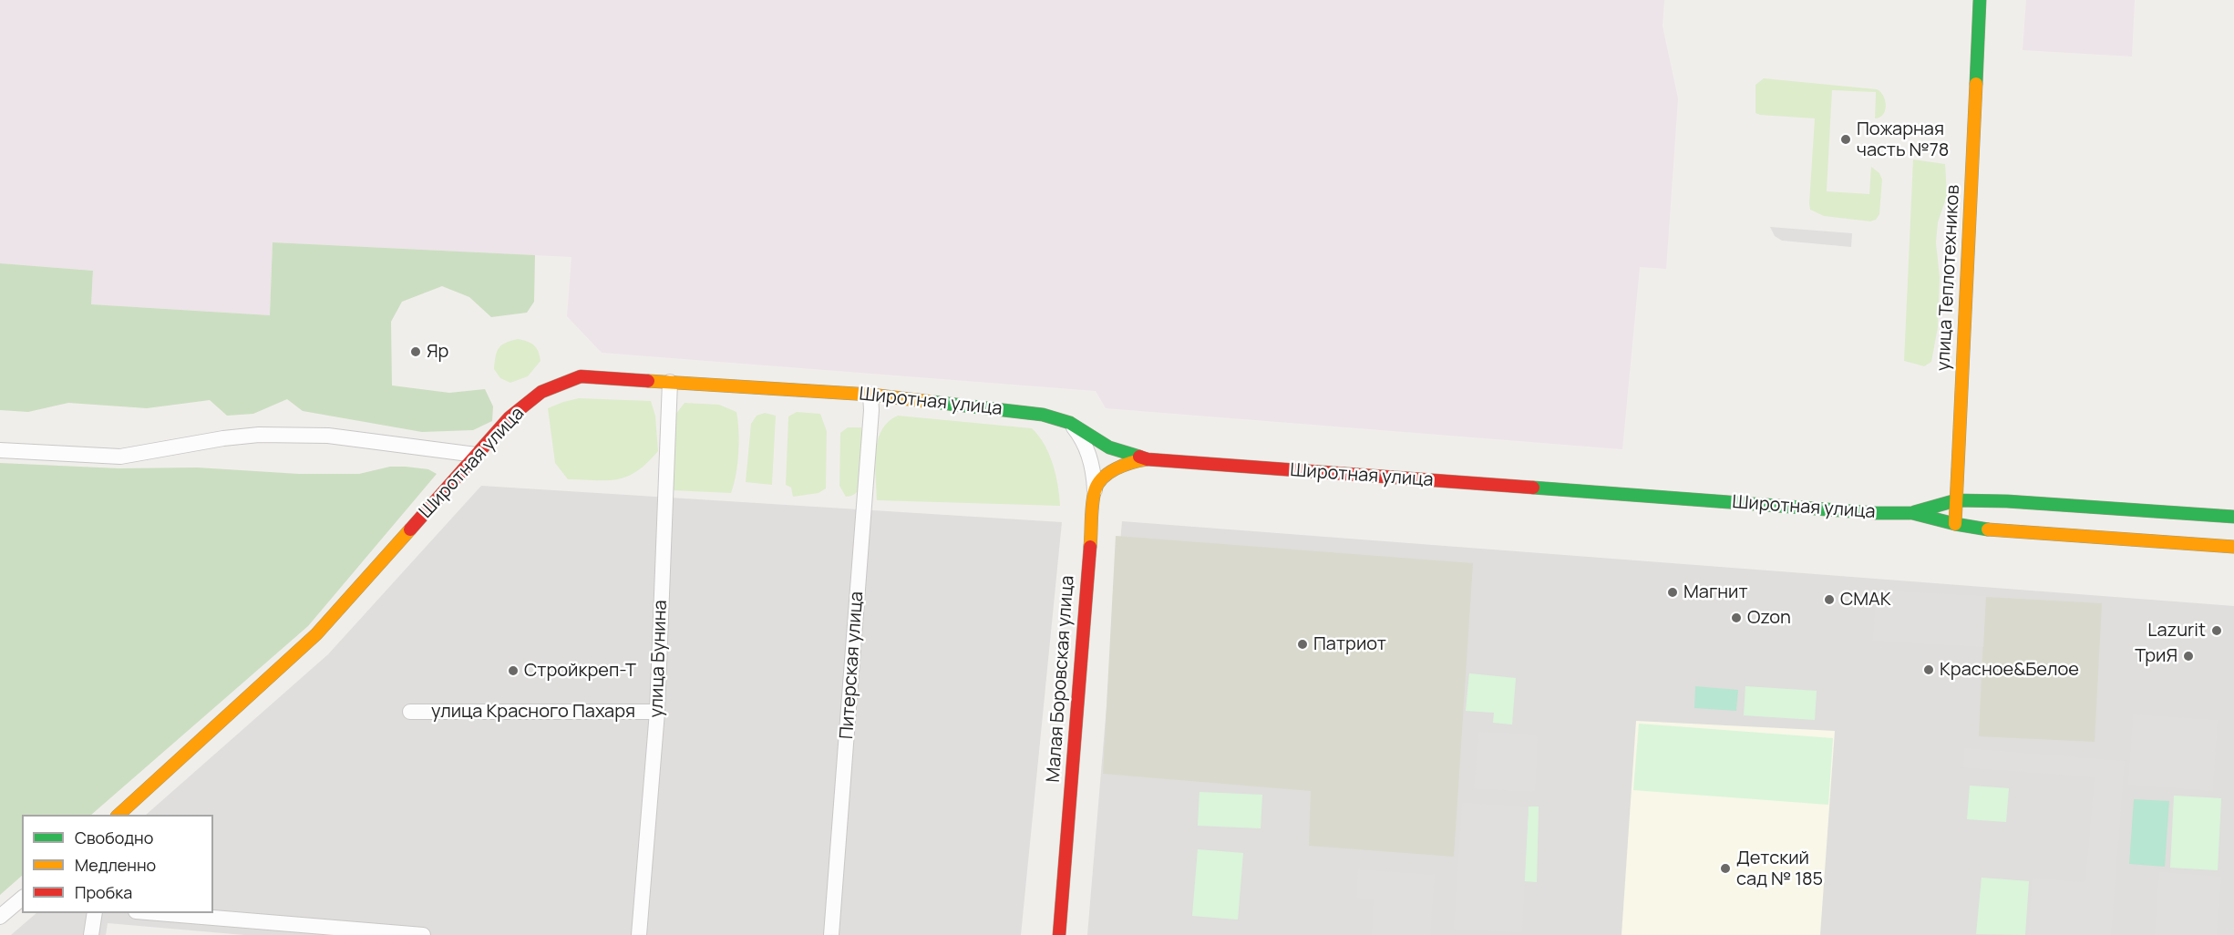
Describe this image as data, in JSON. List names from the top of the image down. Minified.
{"streets":{"street":["улица Теплотехников","Широтная улица","улица Бунина","Питерская улица","Малая Боровская улица","улица Красного Пахаря"]},"crossings":[["улица Теплотехников","Широтная улица"],["Широтная улица","улица Бунина"],["Широтная улица","Питерская улица"],["улица Бунина","улица Красного Пахаря"]],"places":["Пожарная часть №78","Яр","Магнит","СМАК","Ozon","Lazurit","Патриот","ТриЯ","Красное&Белое","Стройкреп-Т","Детский сад № 185"],"legend":["Свободно","Медленно","Пробка"]}
